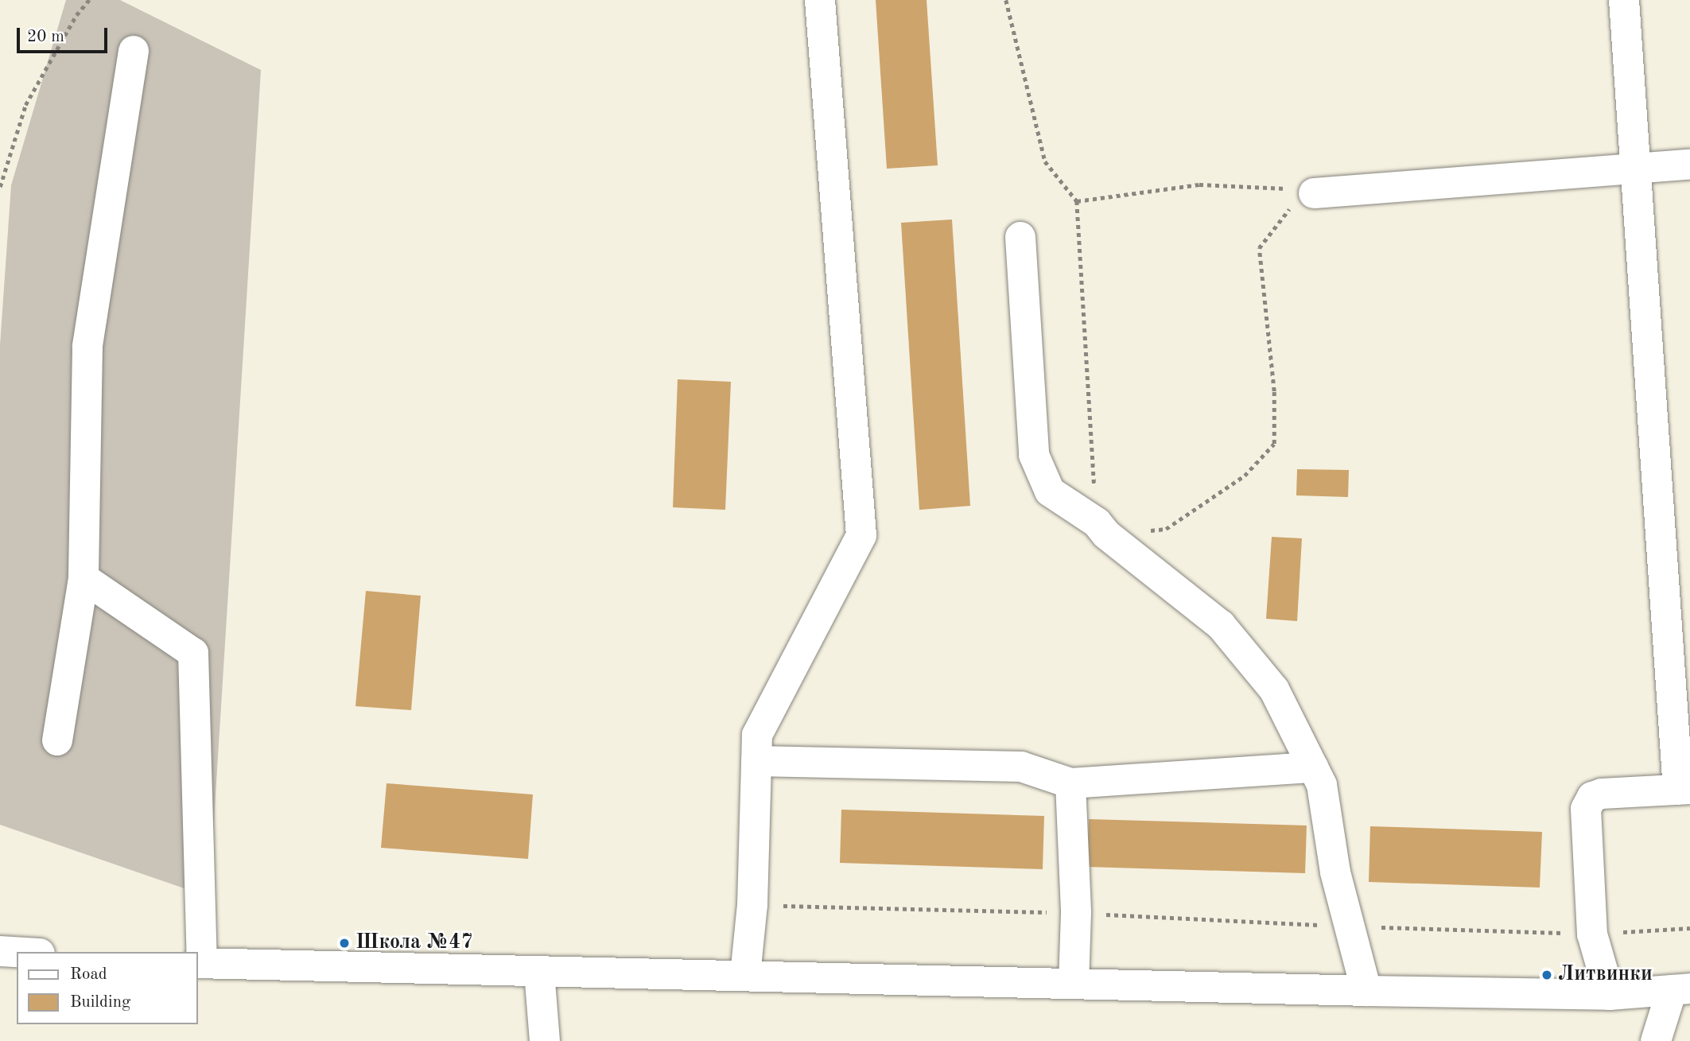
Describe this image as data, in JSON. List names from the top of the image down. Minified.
{"places":["Школа №47","Литвинки"],"legend":["Road","Building"],"scale_bar":"20 m"}
